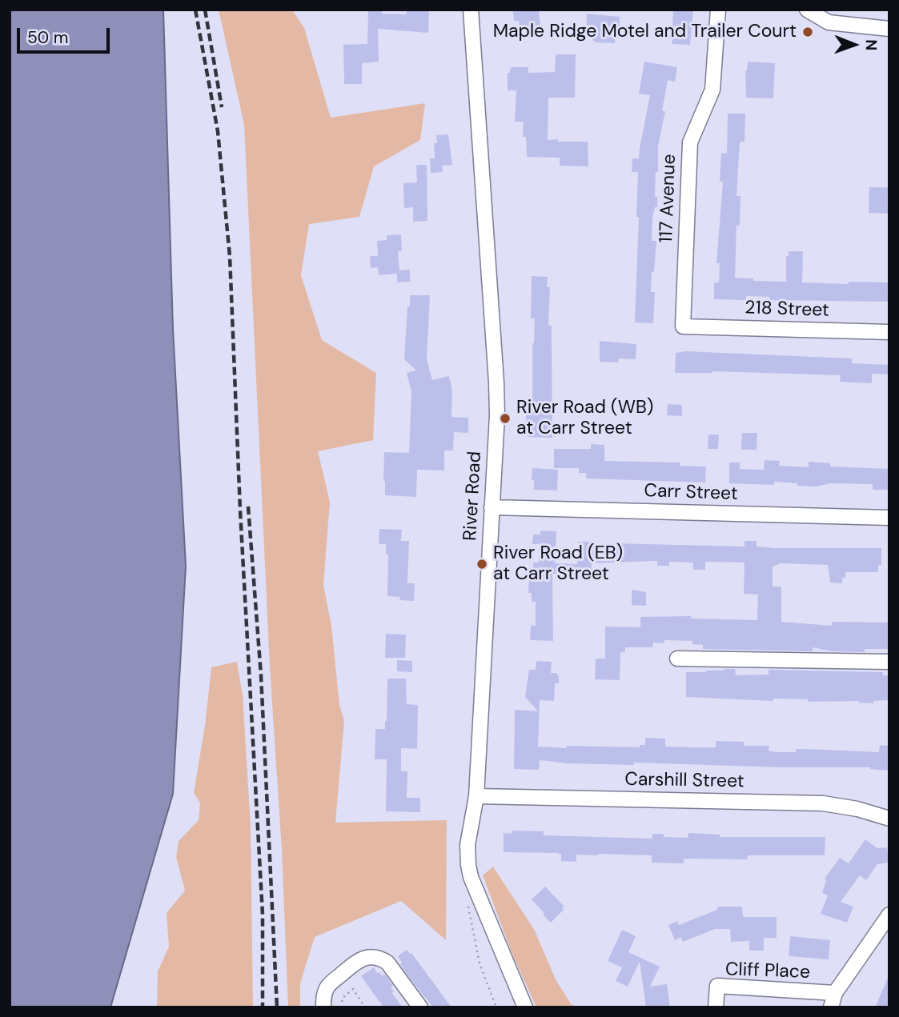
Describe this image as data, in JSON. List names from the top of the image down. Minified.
{"streets":{"street":["117 Avenue","218 Street","Carr Street","River Road","Carshill Street","Cliff Place"]},"crossings":[["117 Avenue","218 Street"],["Carr Street","River Road"],["River Road","Carshill Street"]],"places":["Maple Ridge Motel and Trailer Court","River Road (WB) at Carr Street","River Road (EB) at Carr Street"],"scale_bar":"50 m","north":"right"}
